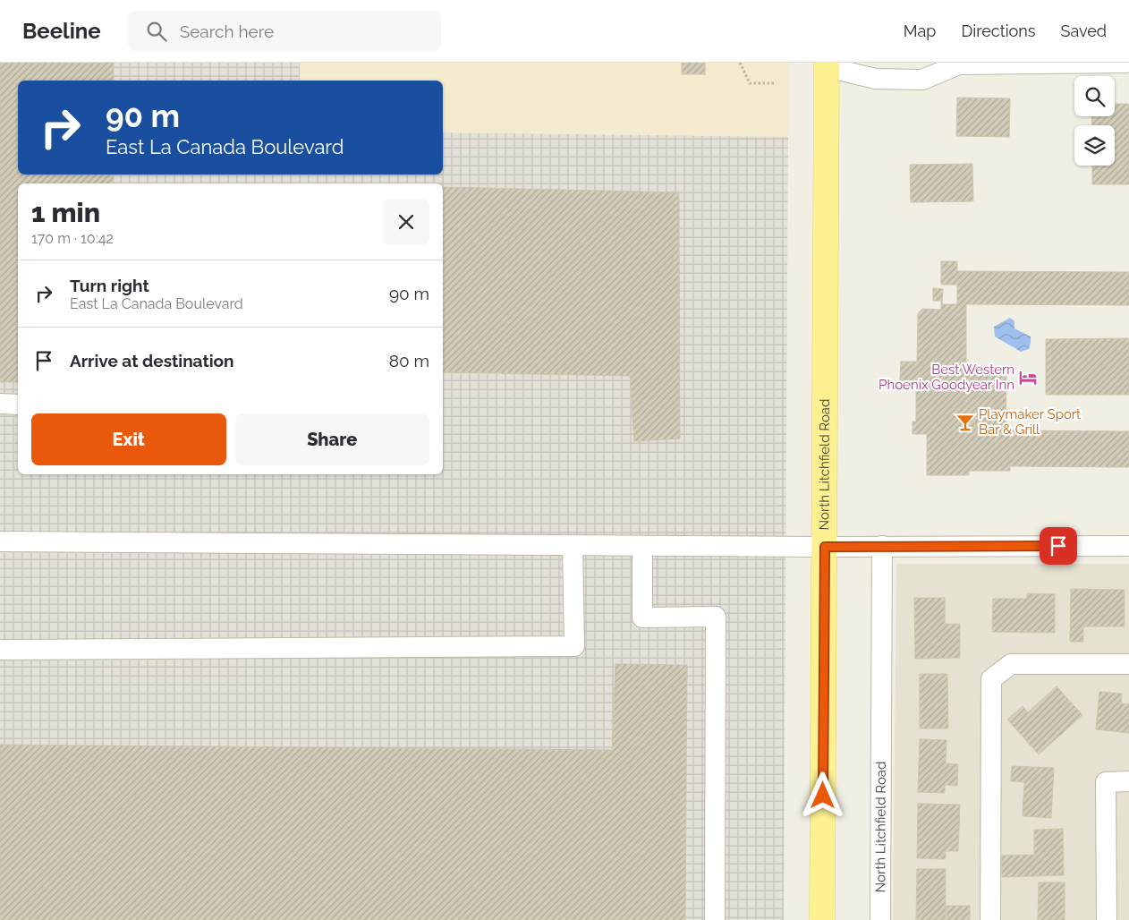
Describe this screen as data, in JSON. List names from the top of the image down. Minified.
{"streets":{"main road":["North Litchfield Road"]},"places":{"hotel":["Best Western Phoenix Goodyear Inn"],"bar":["Playmaker Sport Bar & Grill"]},"page":{"header":"Beeline","search":"Search here","nav":["Map","Directions","Saved"],"turn":["90 m","East La Canada Boulevard"],"heading":["1 min","170 m · 10:42"],"list":[{"name":"Turn right","note":"East La Canada Boulevard","value":"90 m"},{"name":"Arrive at destination","value":"80 m"}],"buttons":["Exit","Share"]}}
